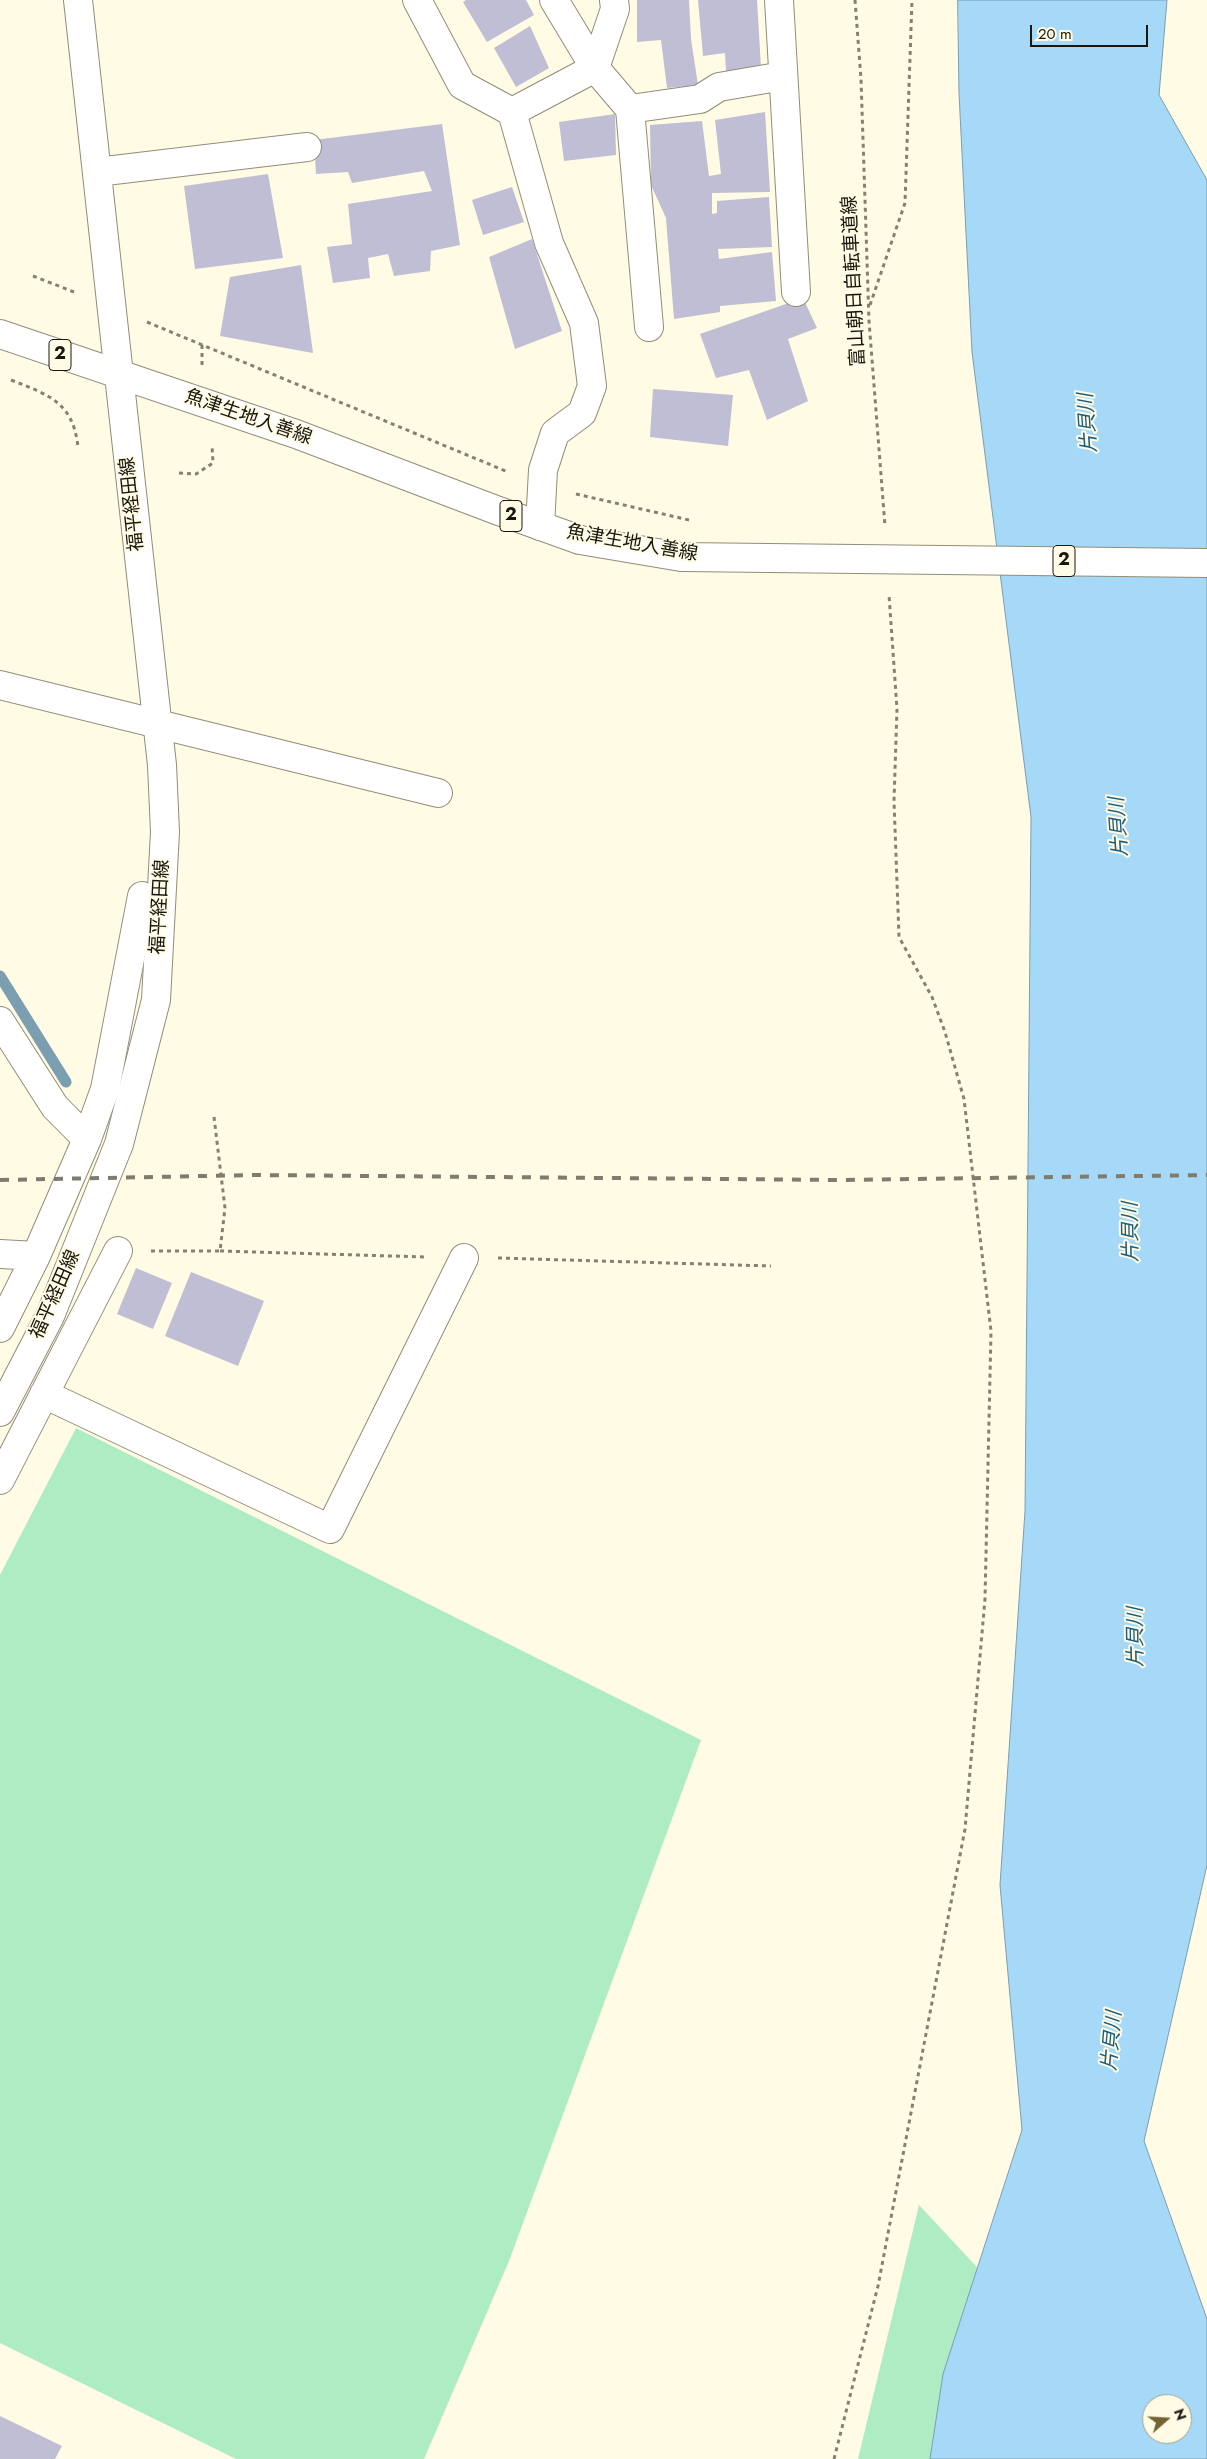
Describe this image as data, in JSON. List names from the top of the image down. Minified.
{"streets":{"street":["2","魚津生地入善線","福平経田線"],"path":["富山朝日自転車道線"]},"crossings":[["富山朝日自転車道線","魚津生地入善線"],["魚津生地入善線","福平経田線"]],"water":["片貝川"],"scale_bar":"20 m","north":"right"}
